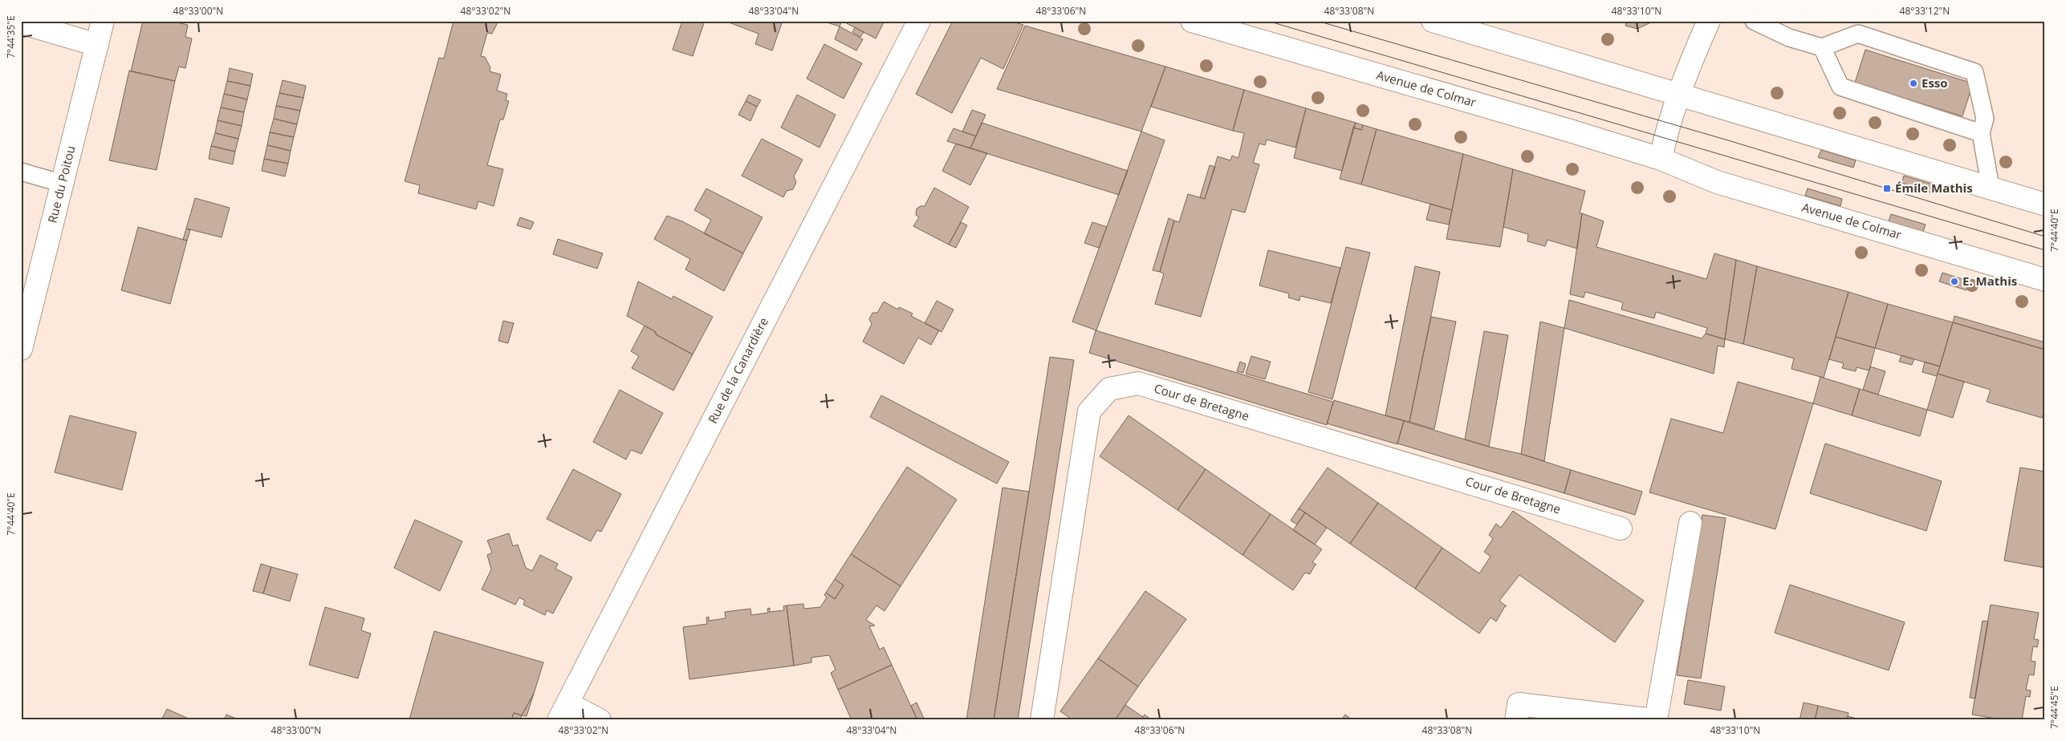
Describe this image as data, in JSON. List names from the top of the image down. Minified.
{"streets":{"street":["Avenue de Colmar","Rue du Poitou","Rue de la Canardière","Cour de Bretagne"]},"places":{"other":["Esso","E. Mathis"],"transit":["Émile Mathis"]},"coordinates":["48°33'00\"N","48°33'02\"N","48°33'04\"N","48°33'06\"N","48°33'08\"N","48°33'10\"N","48°33'12\"N","7°44'35\"E","7°44'40\"E","7°44'45\"E"]}
